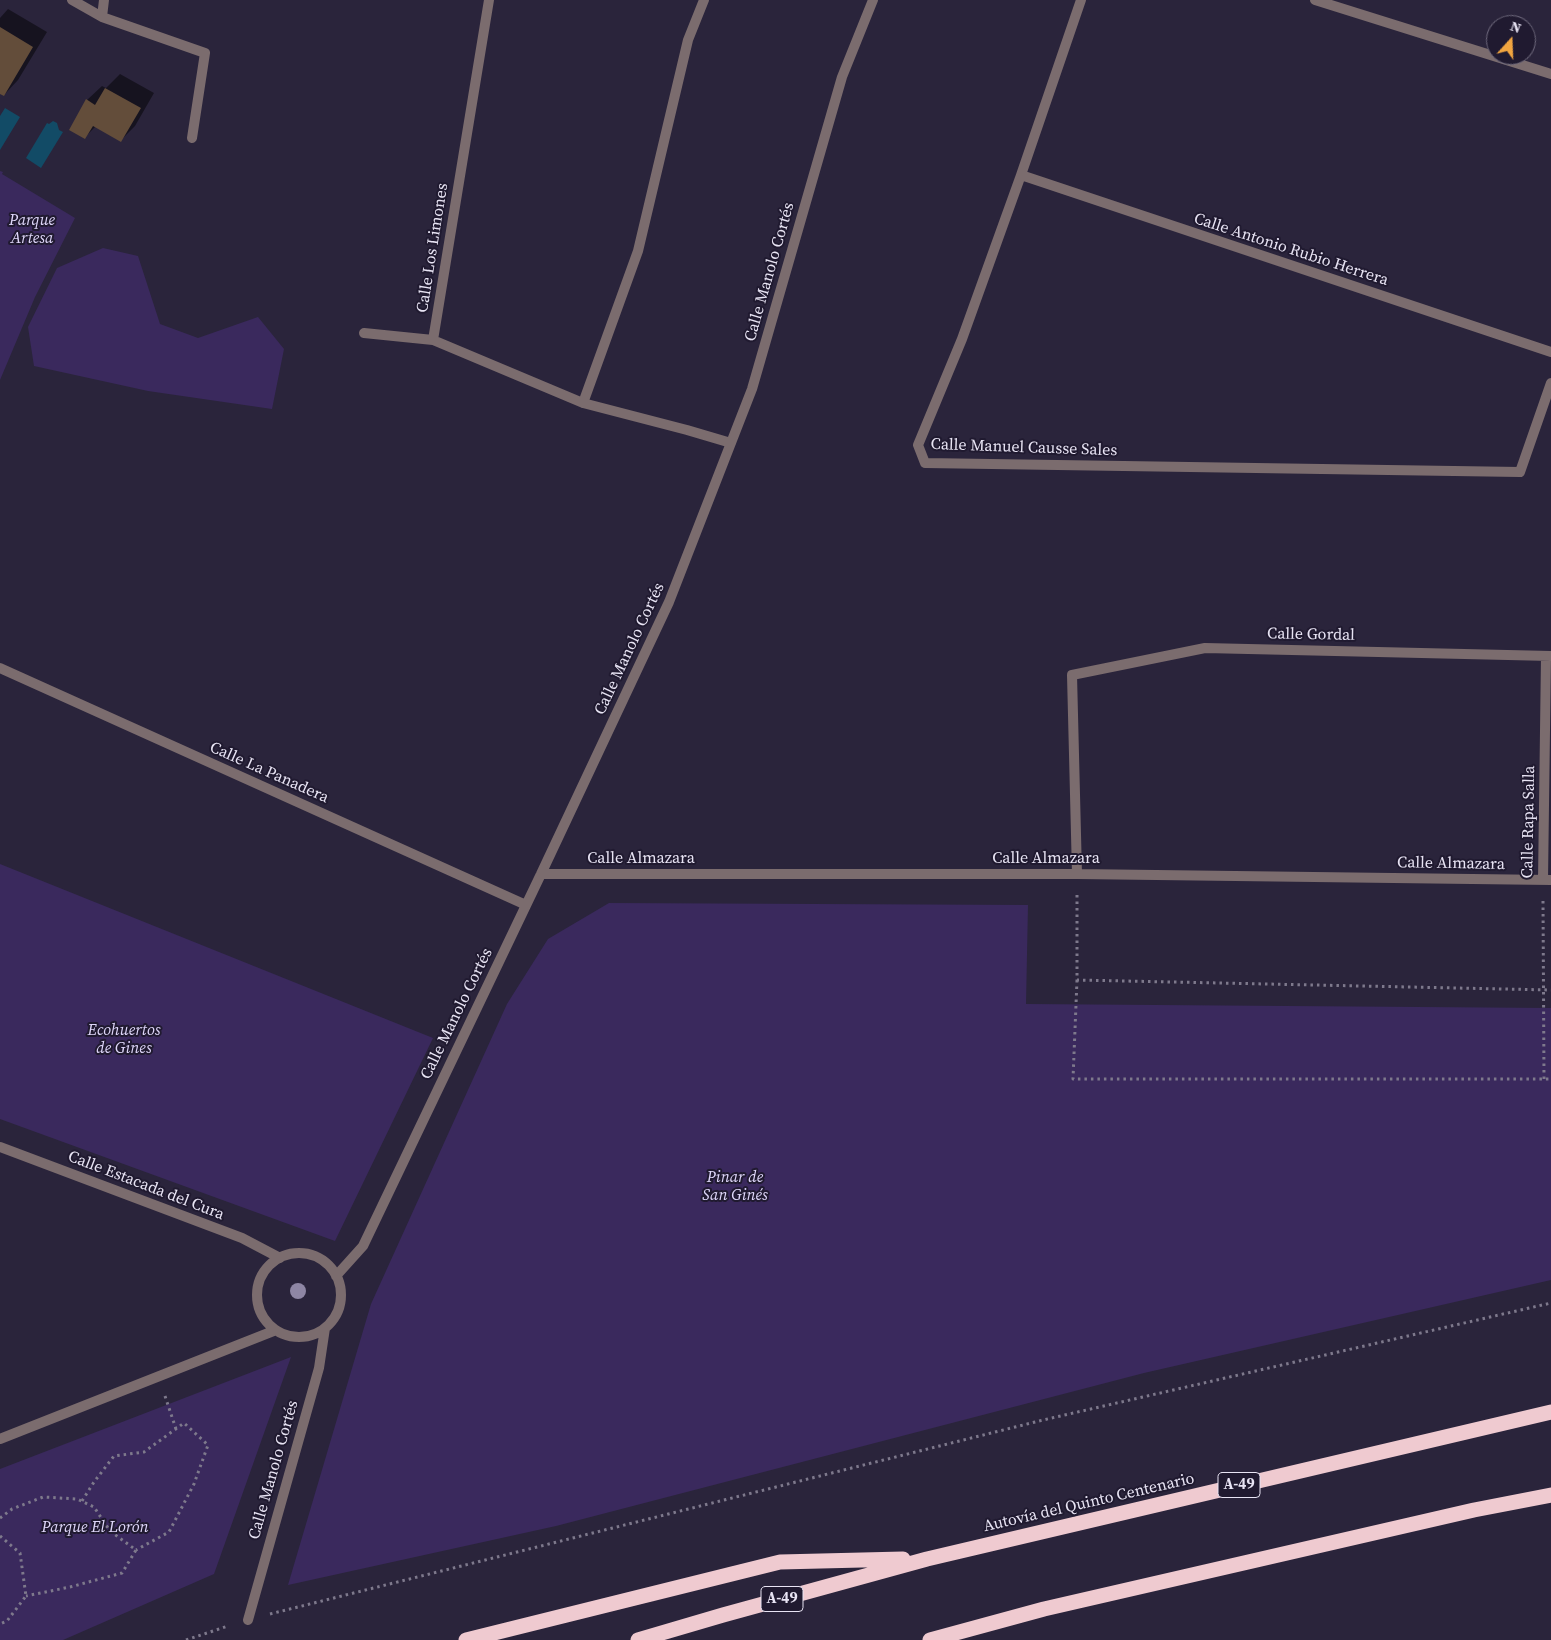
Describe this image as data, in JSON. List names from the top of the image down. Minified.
{"streets":{"highway":["A-49","Autovía del Quinto Centenario"],"street":["Calle Los Limones","Calle Antonio Rubio Herrera","Calle Manolo Cortés","Calle Manuel Causse Sales","Calle Gordal","Calle La Panadera","Calle Rapa Salla","Calle Almazara","Calle Estacada del Cura"]},"crossings":[["Calle Antonio Rubio Herrera","Calle Manuel Causse Sales"],["Calle Manolo Cortés","Calle La Panadera"],["Calle Manolo Cortés","Calle Almazara"],["Calle Manolo Cortés","Calle Estacada del Cura"],["Calle Gordal","Calle Rapa Salla"],["Calle Gordal","Calle Almazara"],["Calle Rapa Salla","Calle Almazara"]],"parks":["Parque Artesa","Ecohuertos de Gines","Pinar de San Ginés","Parque El Lorón"],"north":"top"}
